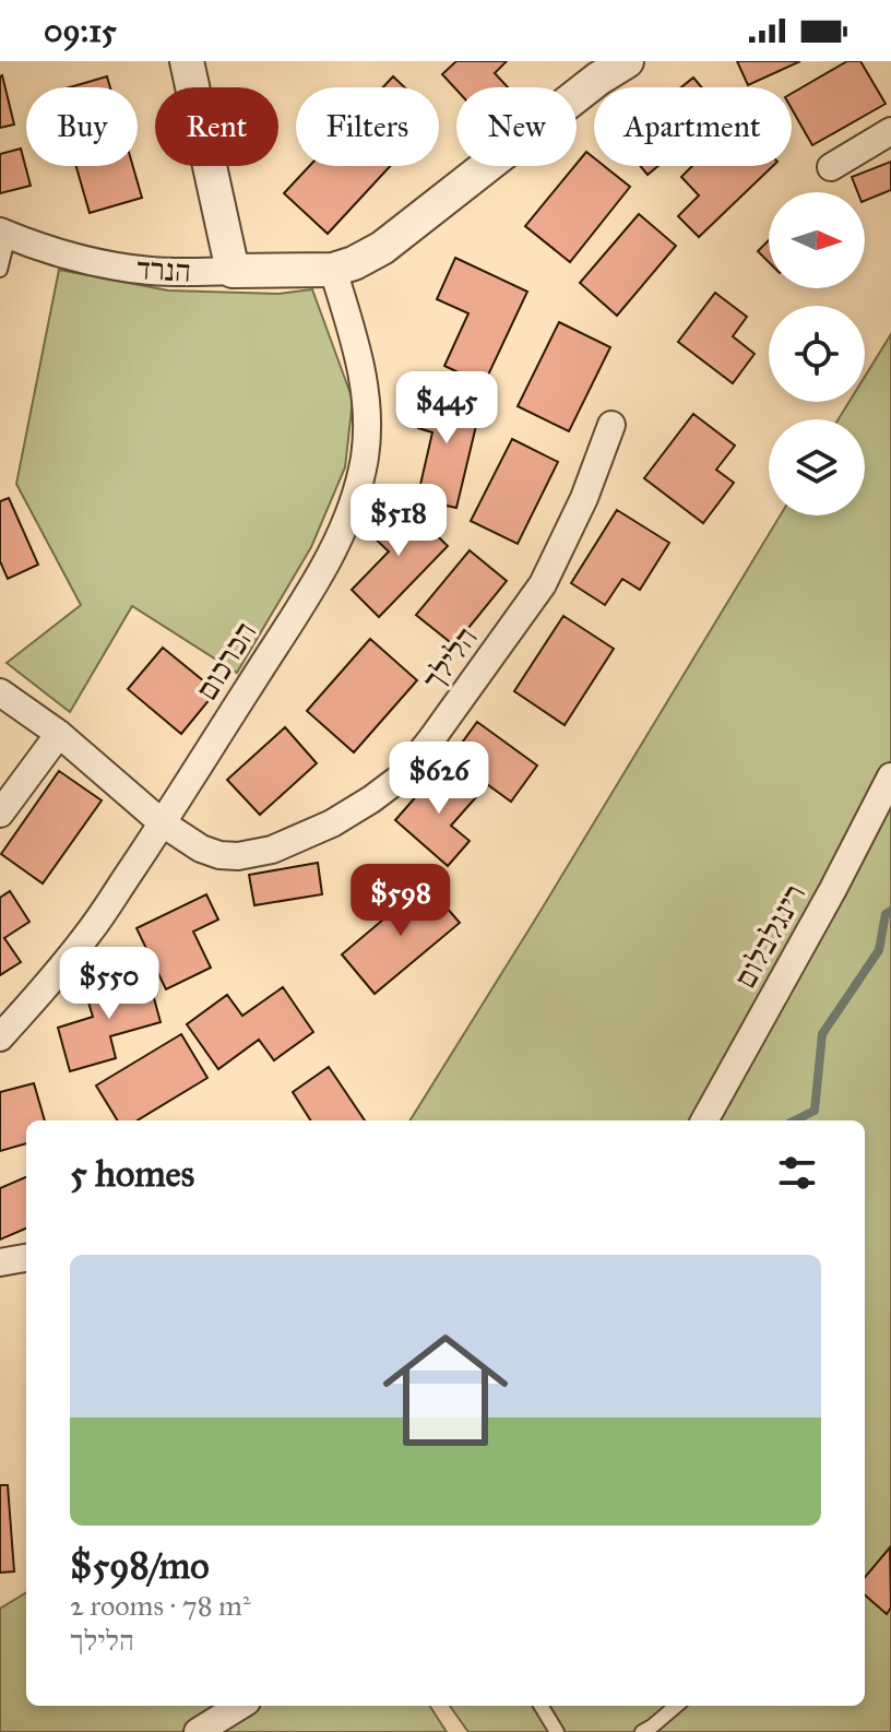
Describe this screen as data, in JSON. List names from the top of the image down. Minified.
{"streets":{"street":["הנרד","הלילך","הכרכום","רינגלבלום"]},"crossings":[["הנרד","הכרכום"],["הלילך","הכרכום"]],"north":"right","page":{"status":"09:15","chip":["Buy","Rent","Filters","New","Apartment"],"price":["$445","$518","$626","$598","$550"],"heading":"5 homes","list":[{"name":"$598/mo","note":"2 rooms · 78 m² · הלילך"}]}}
